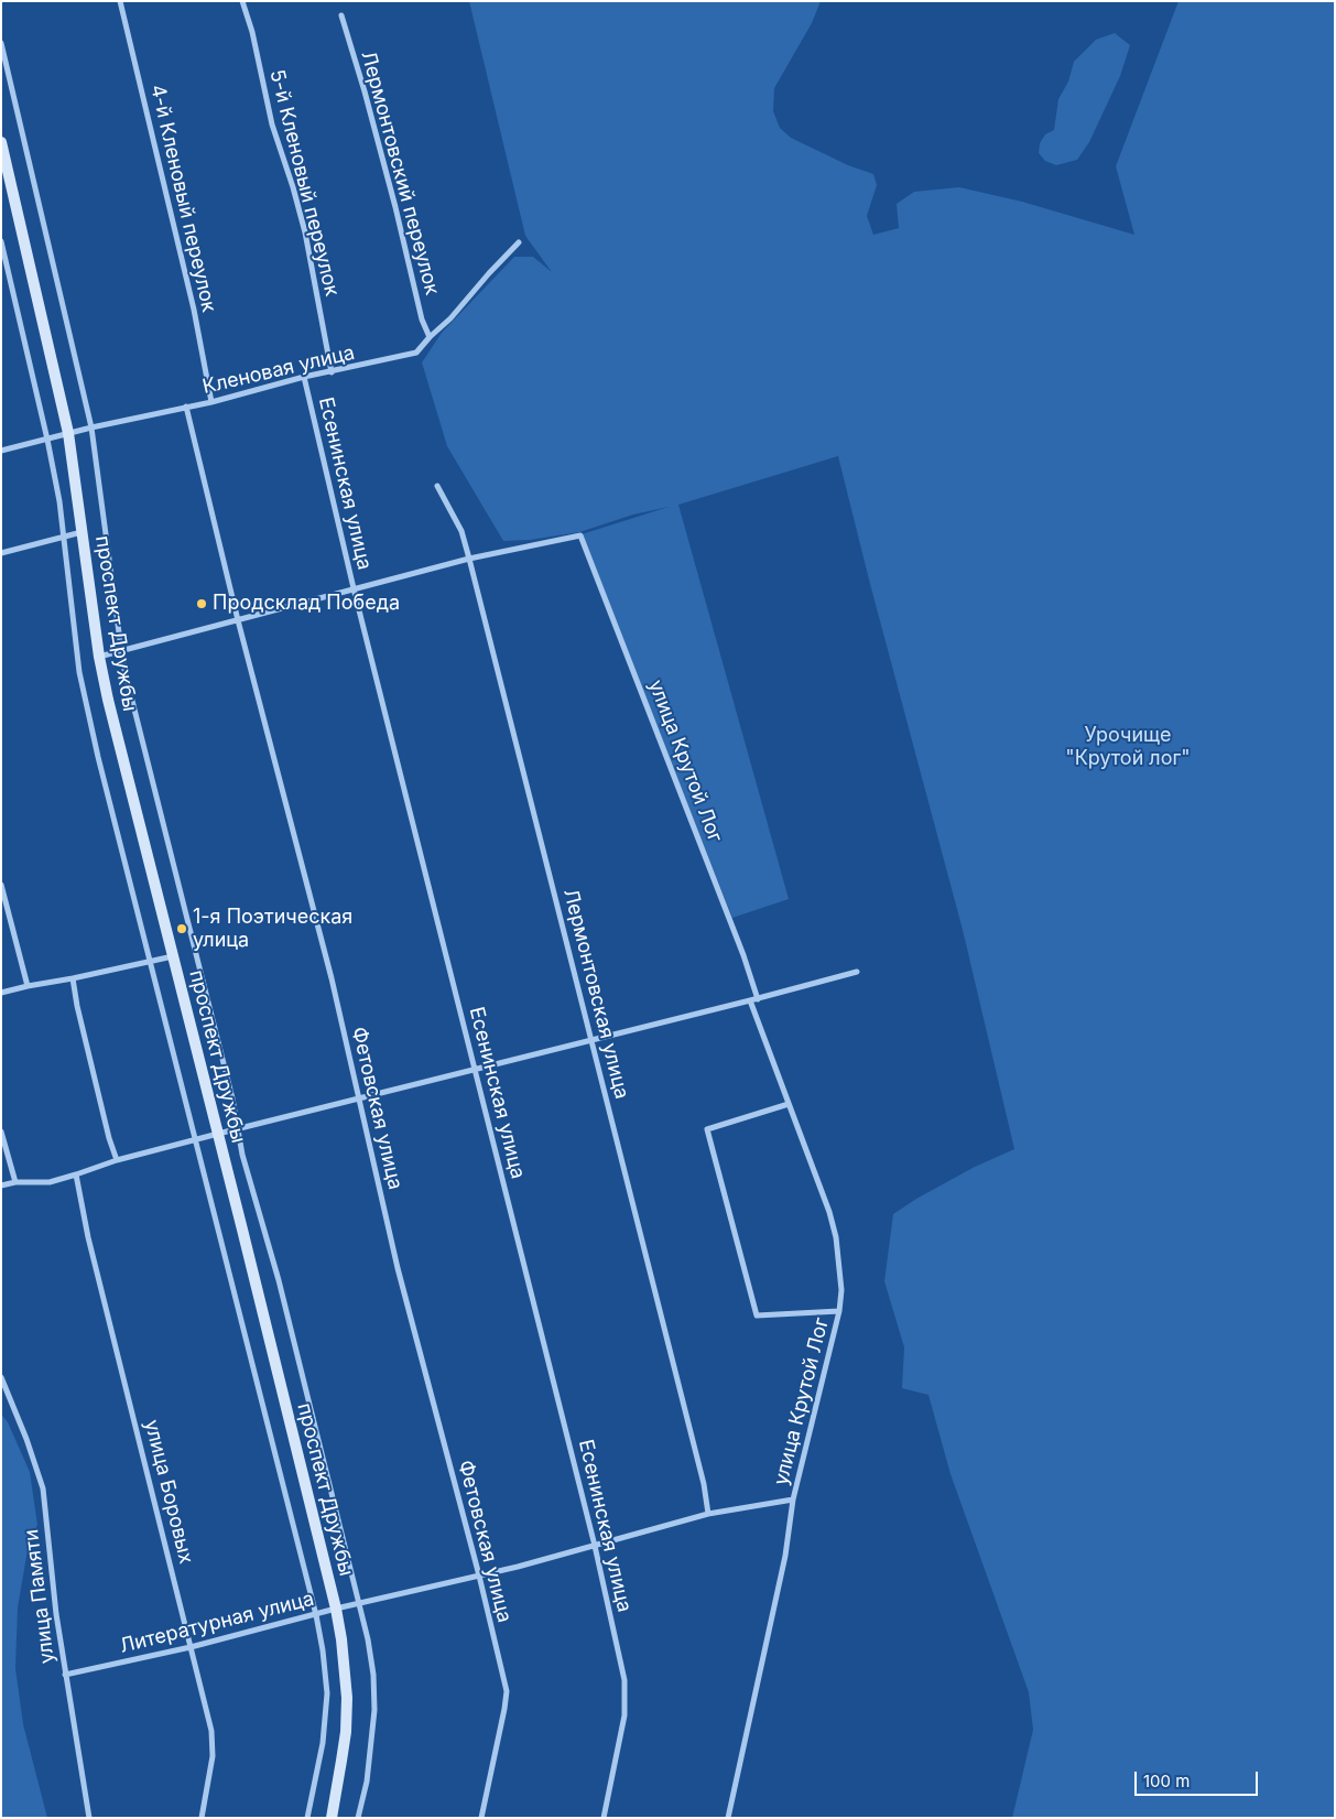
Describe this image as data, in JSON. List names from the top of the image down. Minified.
{"streets":{"main road":["проспект Дружбы"],"street":["Лермонтовский переулок","5-й Кленовый переулок","4-й Кленовый переулок","Кленовая улица","Есенинская улица","улица Крутой Лог","Лермонтовская улица","Фетовская улица","улица Боровых","улица Памяти","Литературная улица"]},"crossings":[["Лермонтовский переулок","Кленовая улица"],["5-й Кленовый переулок","Кленовая улица"],["4-й Кленовый переулок","Кленовая улица"],["Кленовая улица","Есенинская улица"],["Кленовая улица","проспект Дружбы"],["Кленовая улица","Фетовская улица"],["Есенинская улица","Литературная улица"],["проспект Дружбы","Литературная улица"],["улица Крутой Лог","Лермонтовская улица"],["улица Крутой Лог","Литературная улица"],["Лермонтовская улица","Литературная улица"],["Фетовская улица","Литературная улица"],["улица Боровых","Литературная улица"],["улица Памяти","Литературная улица"]],"parks":["Урочище \"Крутой лог\""],"places":["Продсклад Победа","1-я Поэтическая улица"],"scale_bar":"100 m"}
